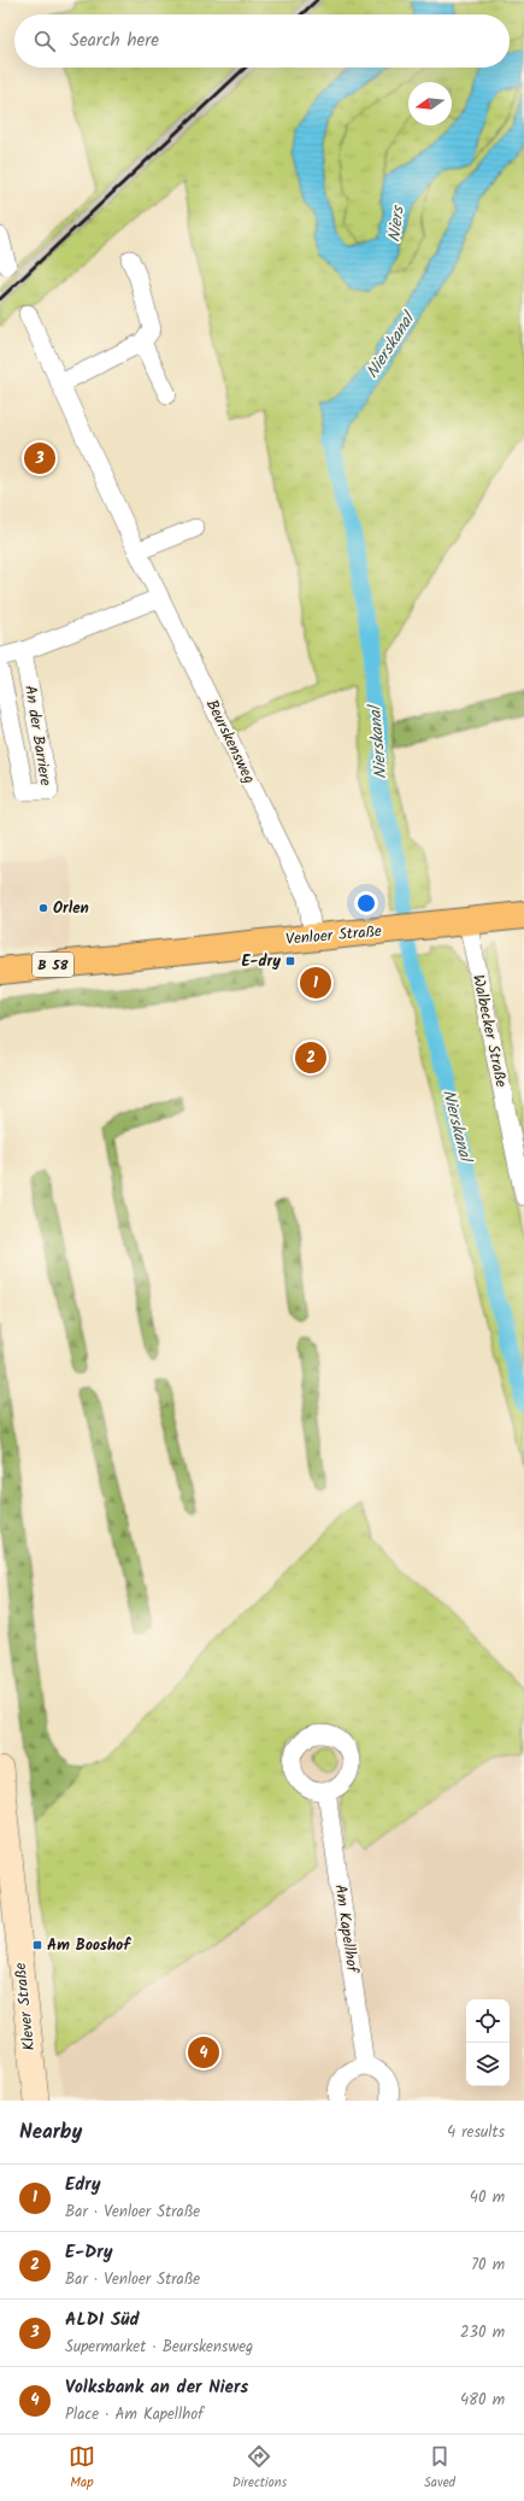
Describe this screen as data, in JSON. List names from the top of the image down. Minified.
{"streets":{"main road":["Venloer Straße","B 58","Klever Straße"],"street":["An der Barriere","Beurskensweg","Walbecker Straße","Am Kapellhof"]},"crossings":[["Beurskensweg","Venloer Straße"],["Venloer Straße","Walbecker Straße"]],"water":["Niers","Nierskanal"],"places":{"other":["Orlen"],"transit":["E-dry","Am Booshof"]},"north":"left","page":{"search":"Search here","pins":["3","1","2","4"],"heading":["Nearby","4 results"],"list":[{"mark":"1","name":"Edry","note":"Bar · Venloer Straße","value":"40 m"},{"mark":"2","name":"E-Dry","note":"Bar · Venloer Straße","value":"70 m"},{"mark":"3","name":"ALDI Süd","note":"Supermarket · Beurskensweg","value":"230 m"},{"mark":"4","name":"Volksbank an der Niers","note":"Place · Am Kapellhof","value":"480 m"}],"nav":["Map","Directions","Saved"]}}
